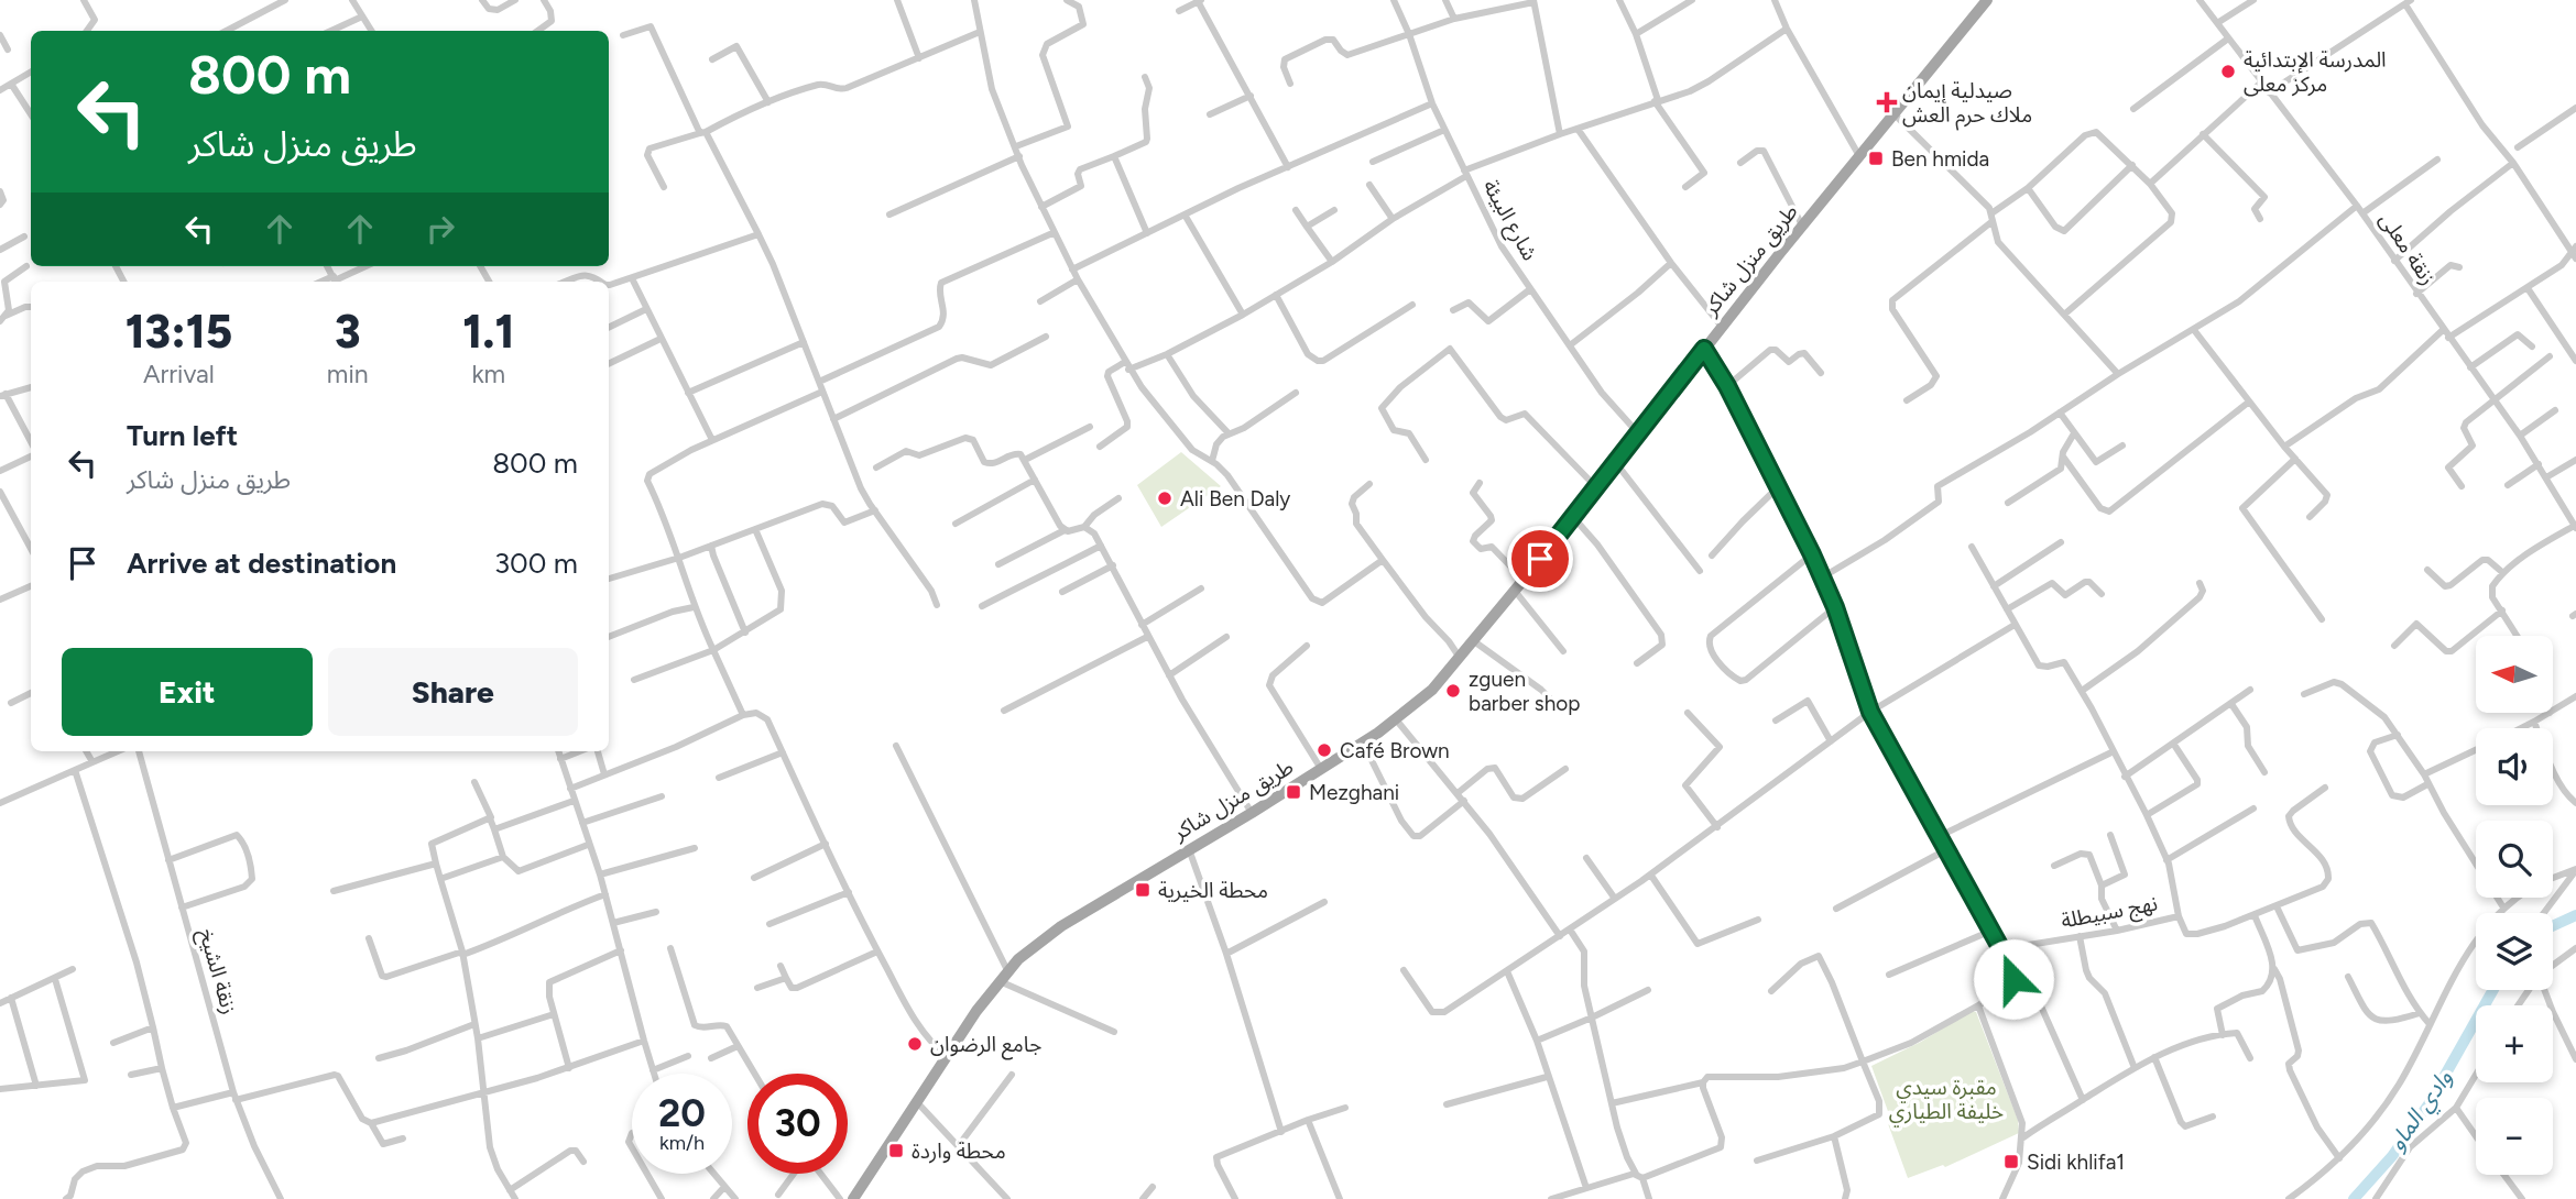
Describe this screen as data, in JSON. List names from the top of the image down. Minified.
{"streets":{"main road":["طريق منزل شاكر"],"street":["شارع البيئة","زنقة معلى","نهج سبيطلة","زنقة الشيخ"]},"crossings":[["شارع البيئة","طريق منزل شاكر"]],"water":["وادي الماو"],"parks":["مقبرة سيدي خليفة الطياري"],"places":{"other":["المدرسة الإبتدائية مركز معلى","Ali Ben Daly","zguen barber shop","Café Brown","جامع الرضوان"],"health":["صيدلية إيمان ملاك حرم العش"],"transit":["Ben hmida","Mezghani","محطة الخيرية","محطة واردة","Sidi khlifa1"]},"north":"left","page":{"turn":["800 m","طريق منزل شاكر"],"eta":["13:15","Arrival","3","min","1.1","km"],"list":[{"name":"Turn left","note":"طريق منزل شاكر","value":"800 m"},{"name":"Arrive at destination","value":"300 m"}],"buttons":["Exit","Share"],"map_buttons":["+","−"],"speed":"20 km/h","limit":"30"}}
